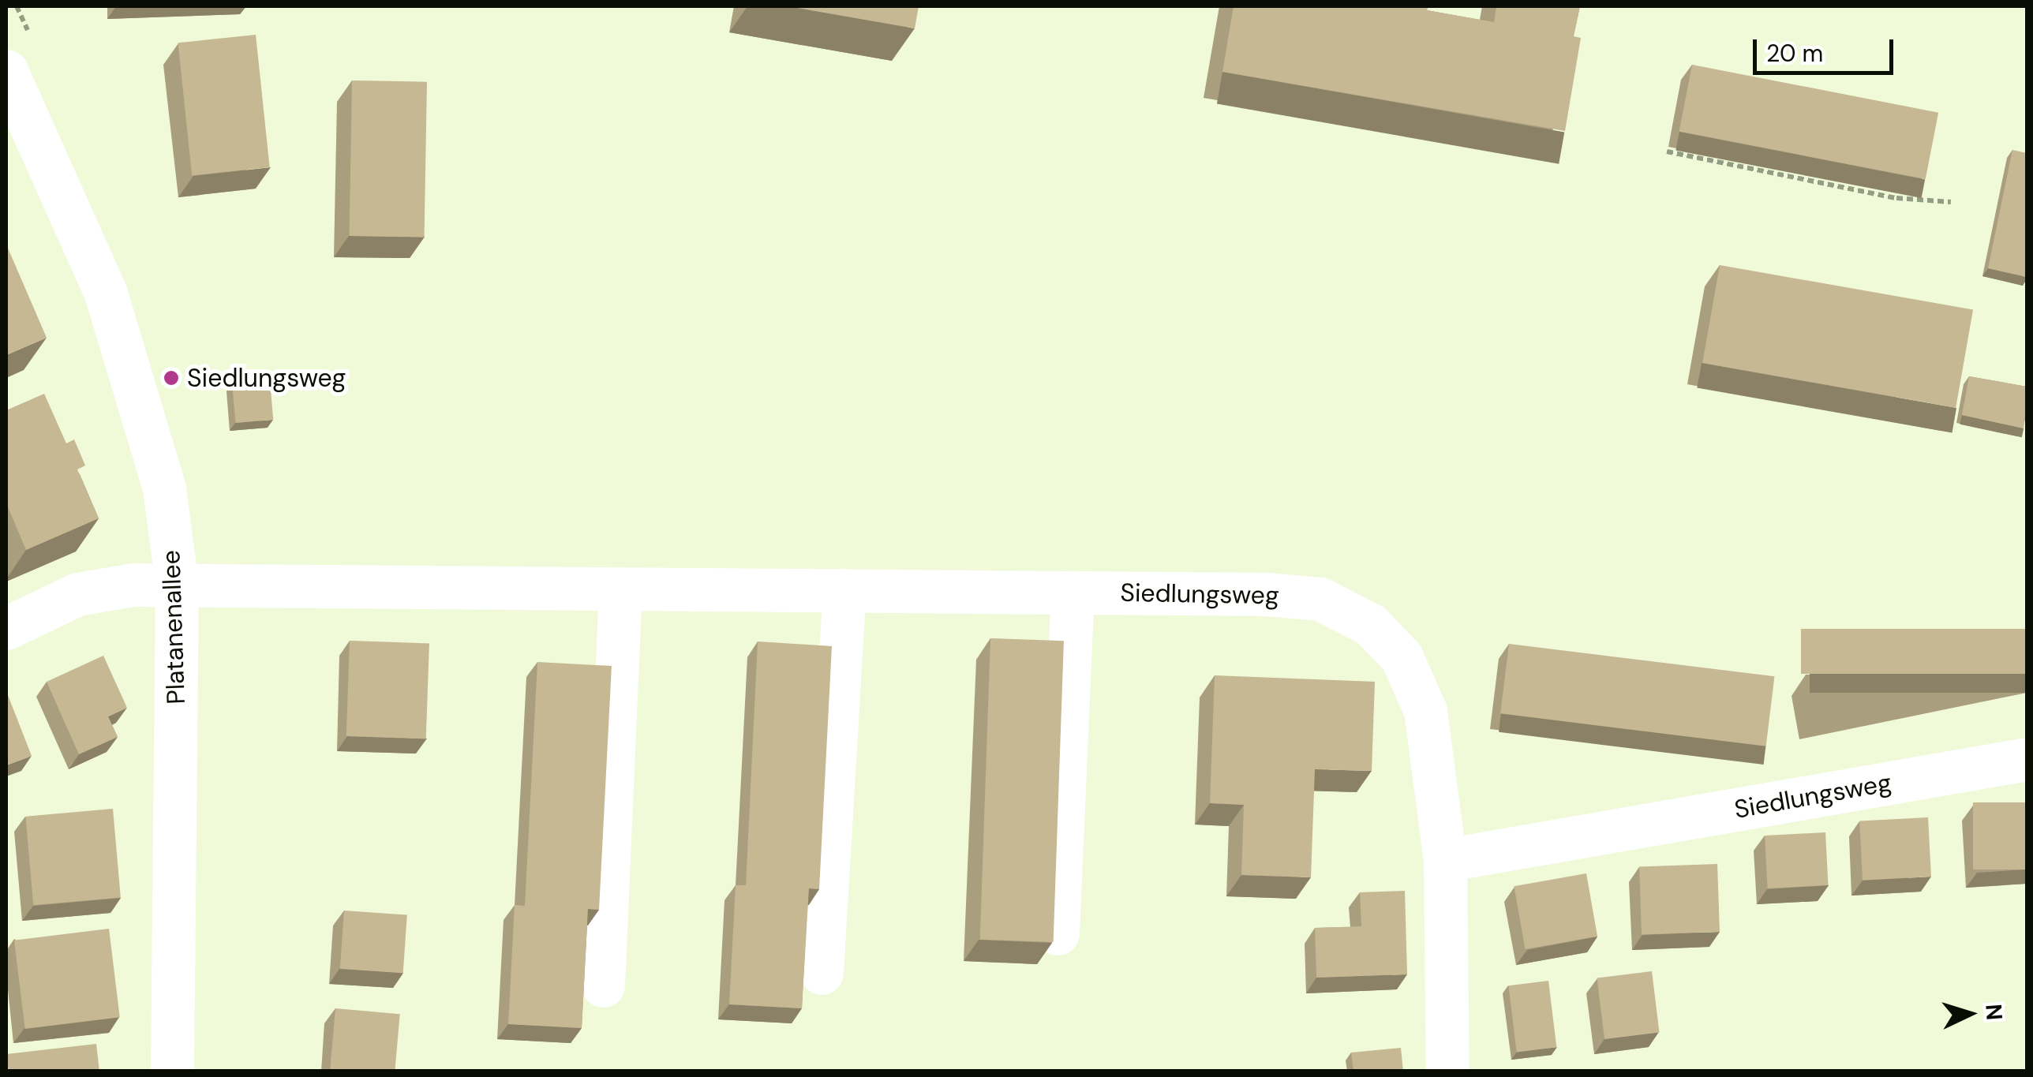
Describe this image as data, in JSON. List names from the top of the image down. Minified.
{"streets":{"street":["Siedlungsweg","Platanenallee"]},"crossings":[["Siedlungsweg","Platanenallee"]],"places":["Siedlungsweg"],"scale_bar":"20 m","north":"right"}
